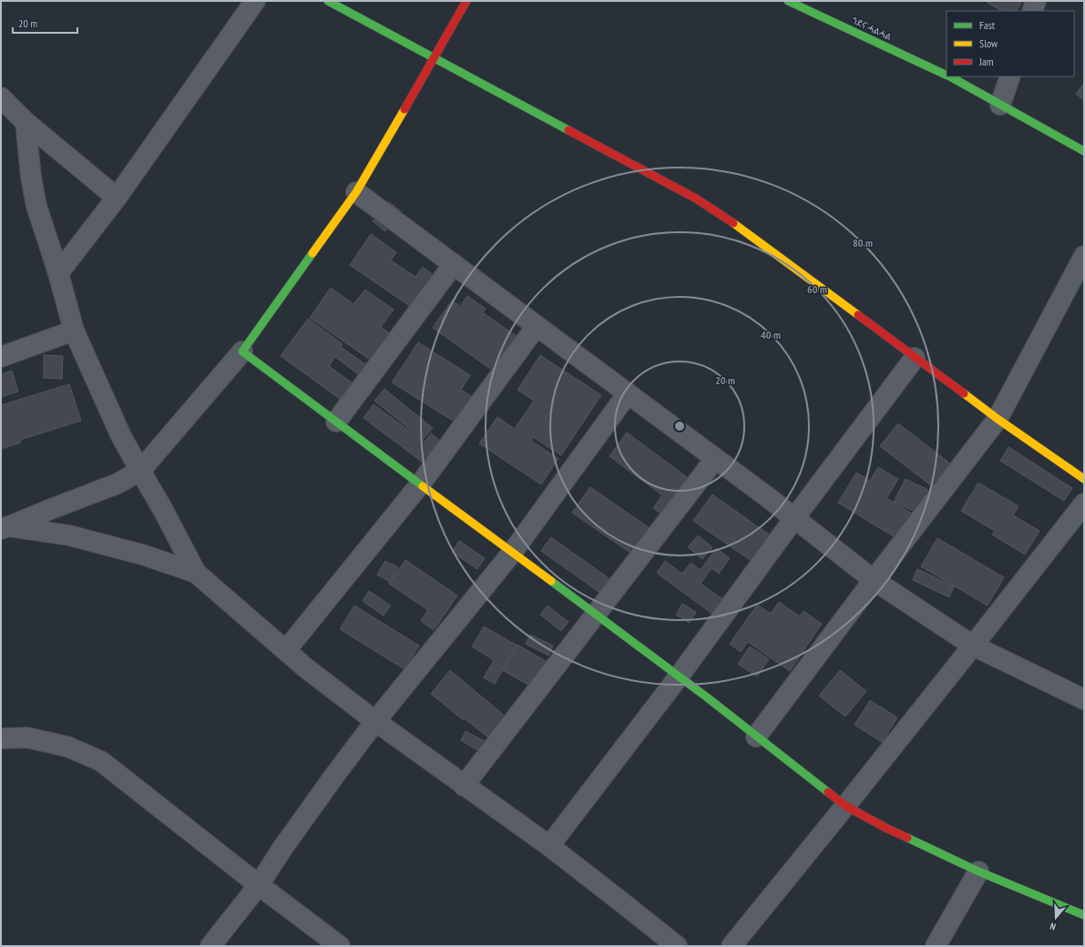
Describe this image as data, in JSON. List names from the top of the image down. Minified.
{"streets":{"street":["ጎደና ሓልሓል"]},"legend":["Fast","Slow","Jam"],"scale_bar":"20 m","north":"bottom","rings":["80 m","60 m","40 m","20 m"]}
